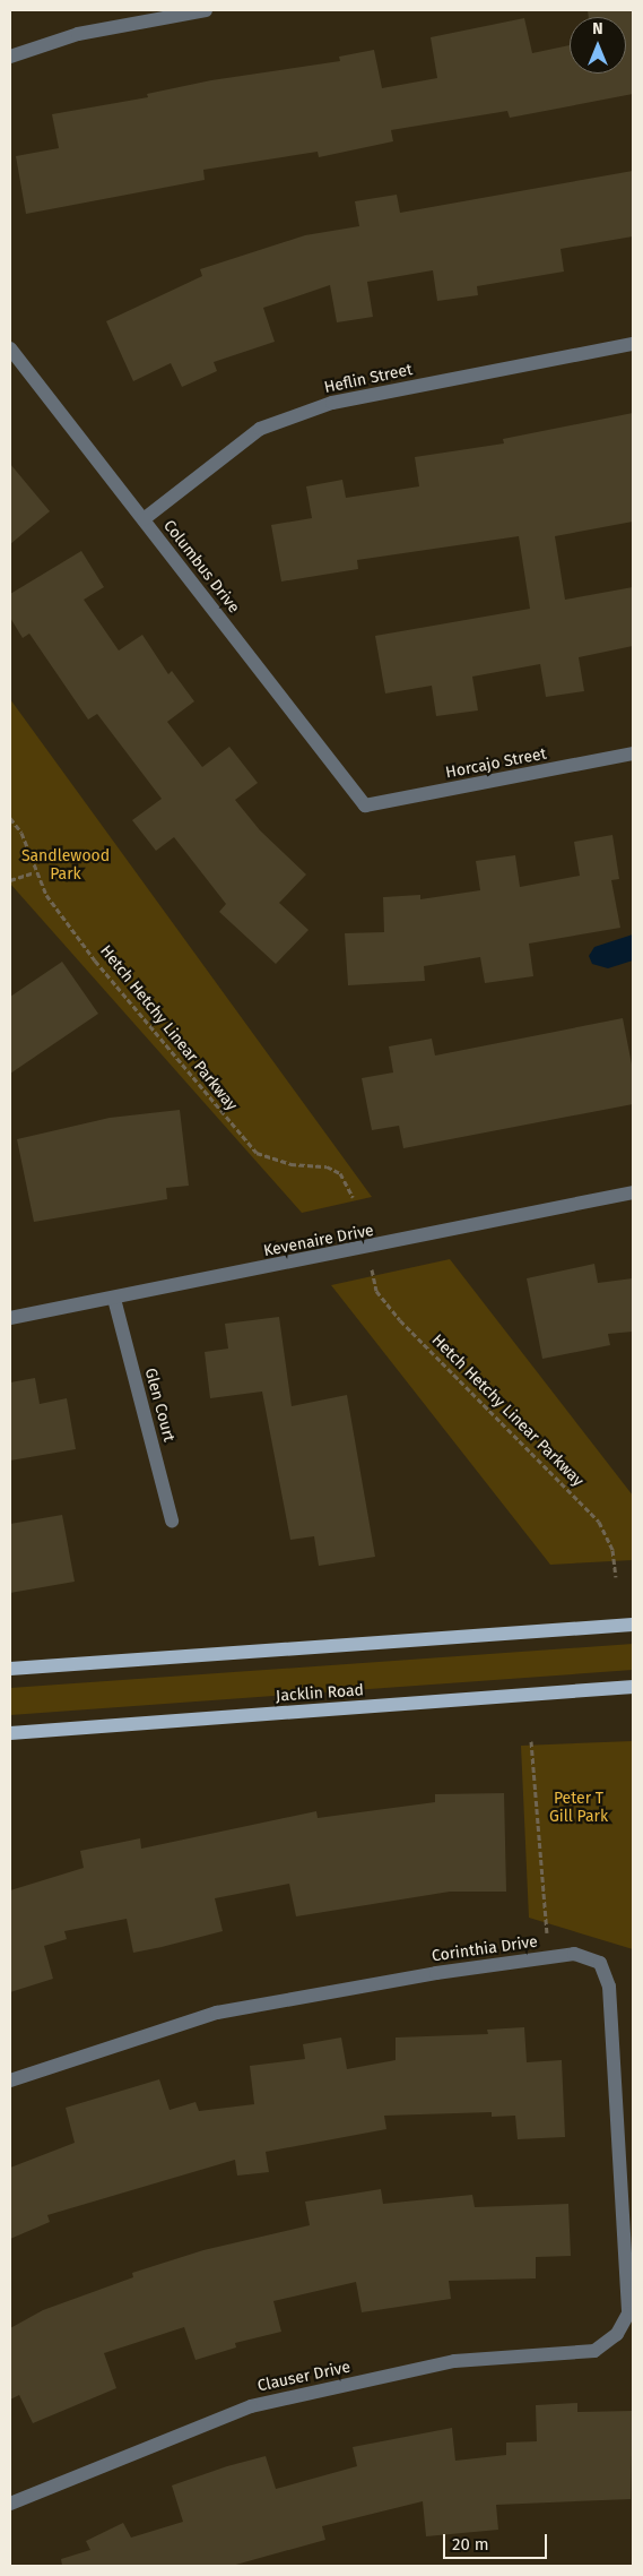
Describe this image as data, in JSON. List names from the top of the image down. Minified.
{"streets":{"main road":["Jacklin Road"],"street":["Heflin Street","Columbus Drive","Horcajo Street","Kevenaire Drive","Glen Court","Corinthia Drive","Clauser Drive"],"path":["Hetch Hetchy Linear Parkway"]},"crossings":[["Heflin Street","Columbus Drive"],["Columbus Drive","Horcajo Street"],["Kevenaire Drive","Glen Court"],["Corinthia Drive","Clauser Drive"]],"parks":["Sandlewood Park","Peter T Gill Park"],"scale_bar":"20 m","north":"top"}
